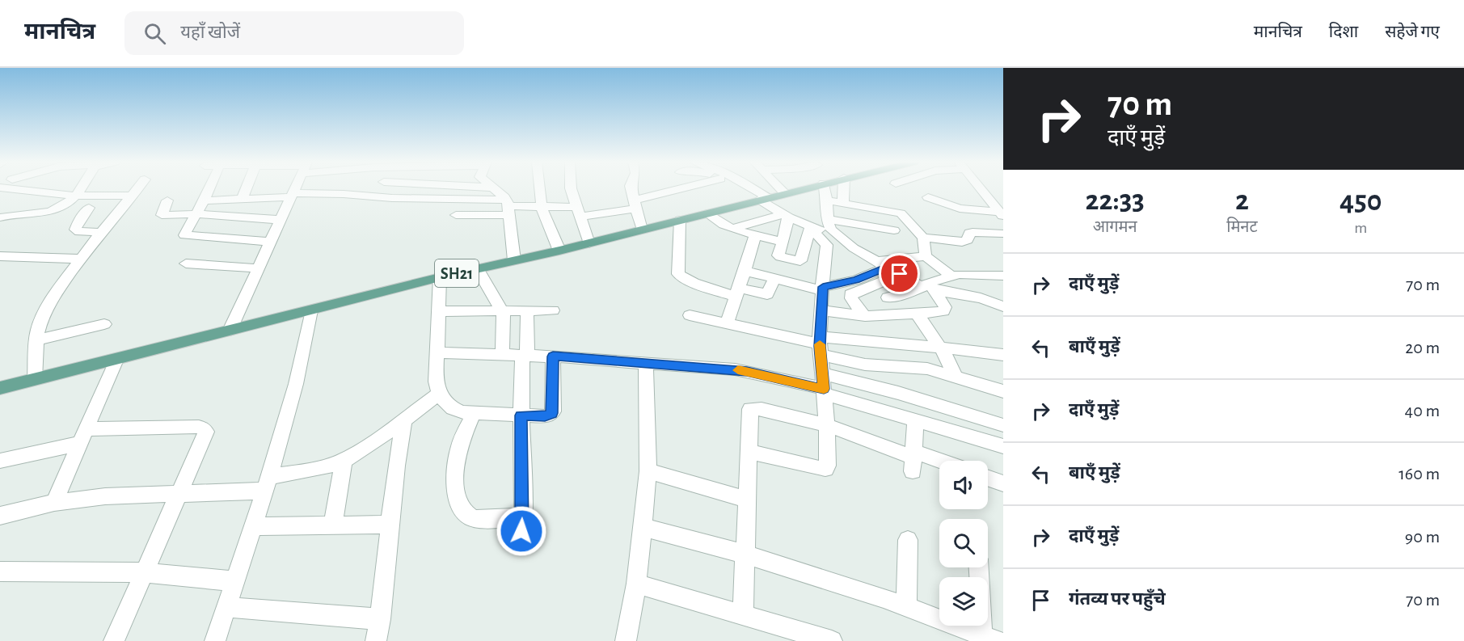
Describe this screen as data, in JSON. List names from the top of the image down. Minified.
{"streets":{"main road":["SH21"]},"page":{"header":"मानचित्र","search":"यहाँ खोजें","nav":["मानचित्र","दिशा","सहेजे गए"],"turn":["70 m","दाएँ मुड़ें"],"eta":["22:33","आगमन","2","मिनट","450","m"],"list":[{"name":"दाएँ मुड़ें","value":"70 m"},{"name":"बाएँ मुड़ें","value":"20 m"},{"name":"दाएँ मुड़ें","value":"40 m"},{"name":"बाएँ मुड़ें","value":"160 m"},{"name":"दाएँ मुड़ें","value":"90 m"},{"name":"गंतव्य पर पहुँचे","value":"70 m"}]}}
